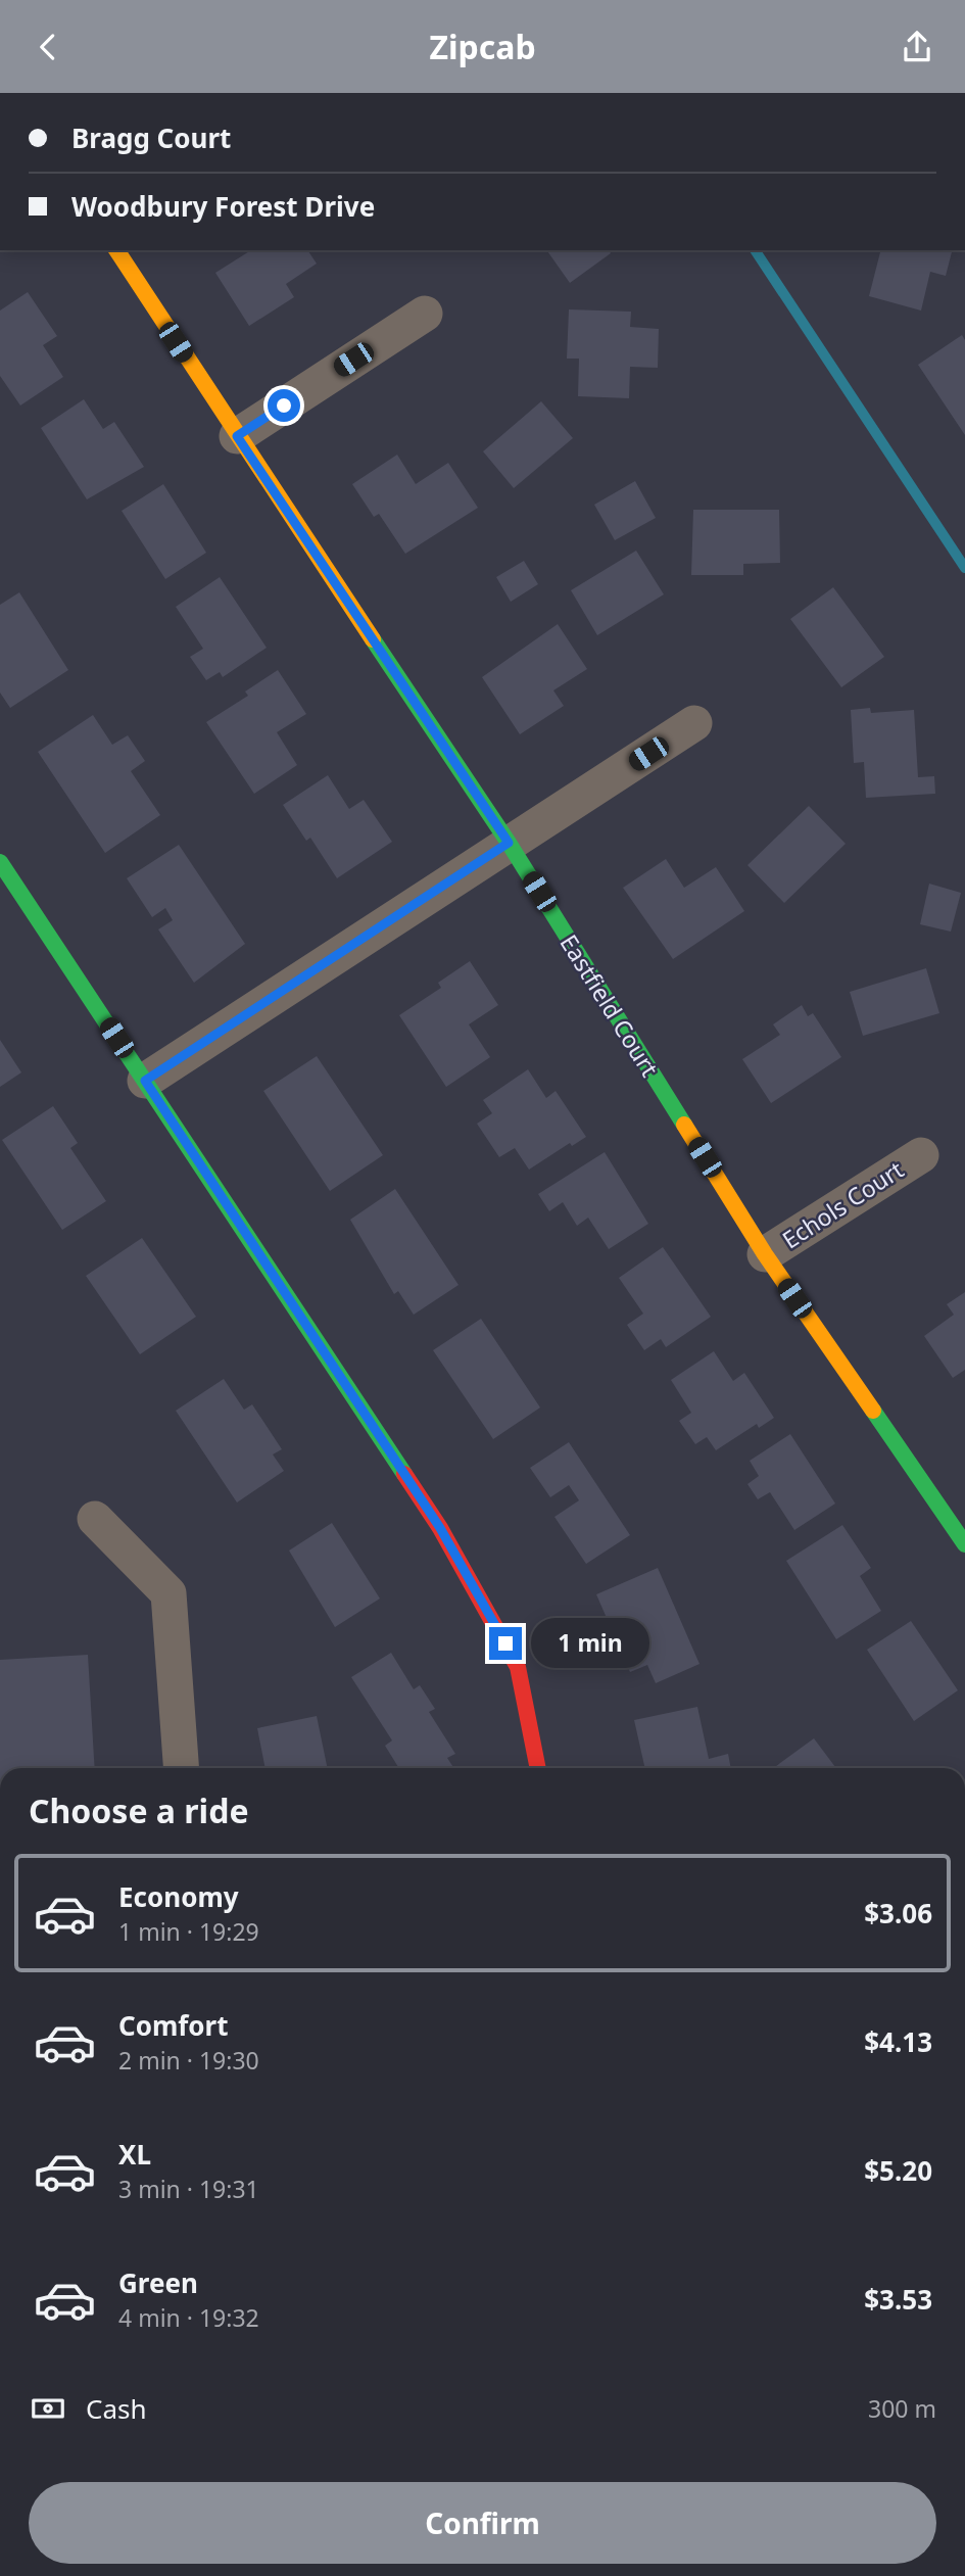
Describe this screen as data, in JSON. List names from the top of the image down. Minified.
{"streets":{"street":["Eastfield Court","Echols Court"]},"crossings":[["Eastfield Court","Echols Court"]],"page":{"header":"Zipcab","banner":["Bragg Court","Woodbury Forest Drive"],"bubble":"1 min","heading":"Choose a ride","list":[{"name":"Economy","note":"1 min · 19:29","value":"$3.06"},{"name":"Comfort","note":"2 min · 19:30","value":"$4.13"},{"name":"XL","note":"3 min · 19:31","value":"$5.20"},{"name":"Green","note":"4 min · 19:32","value":"$3.53"}],"pay":["Cash","300 m"],"buttons":"Confirm"}}
